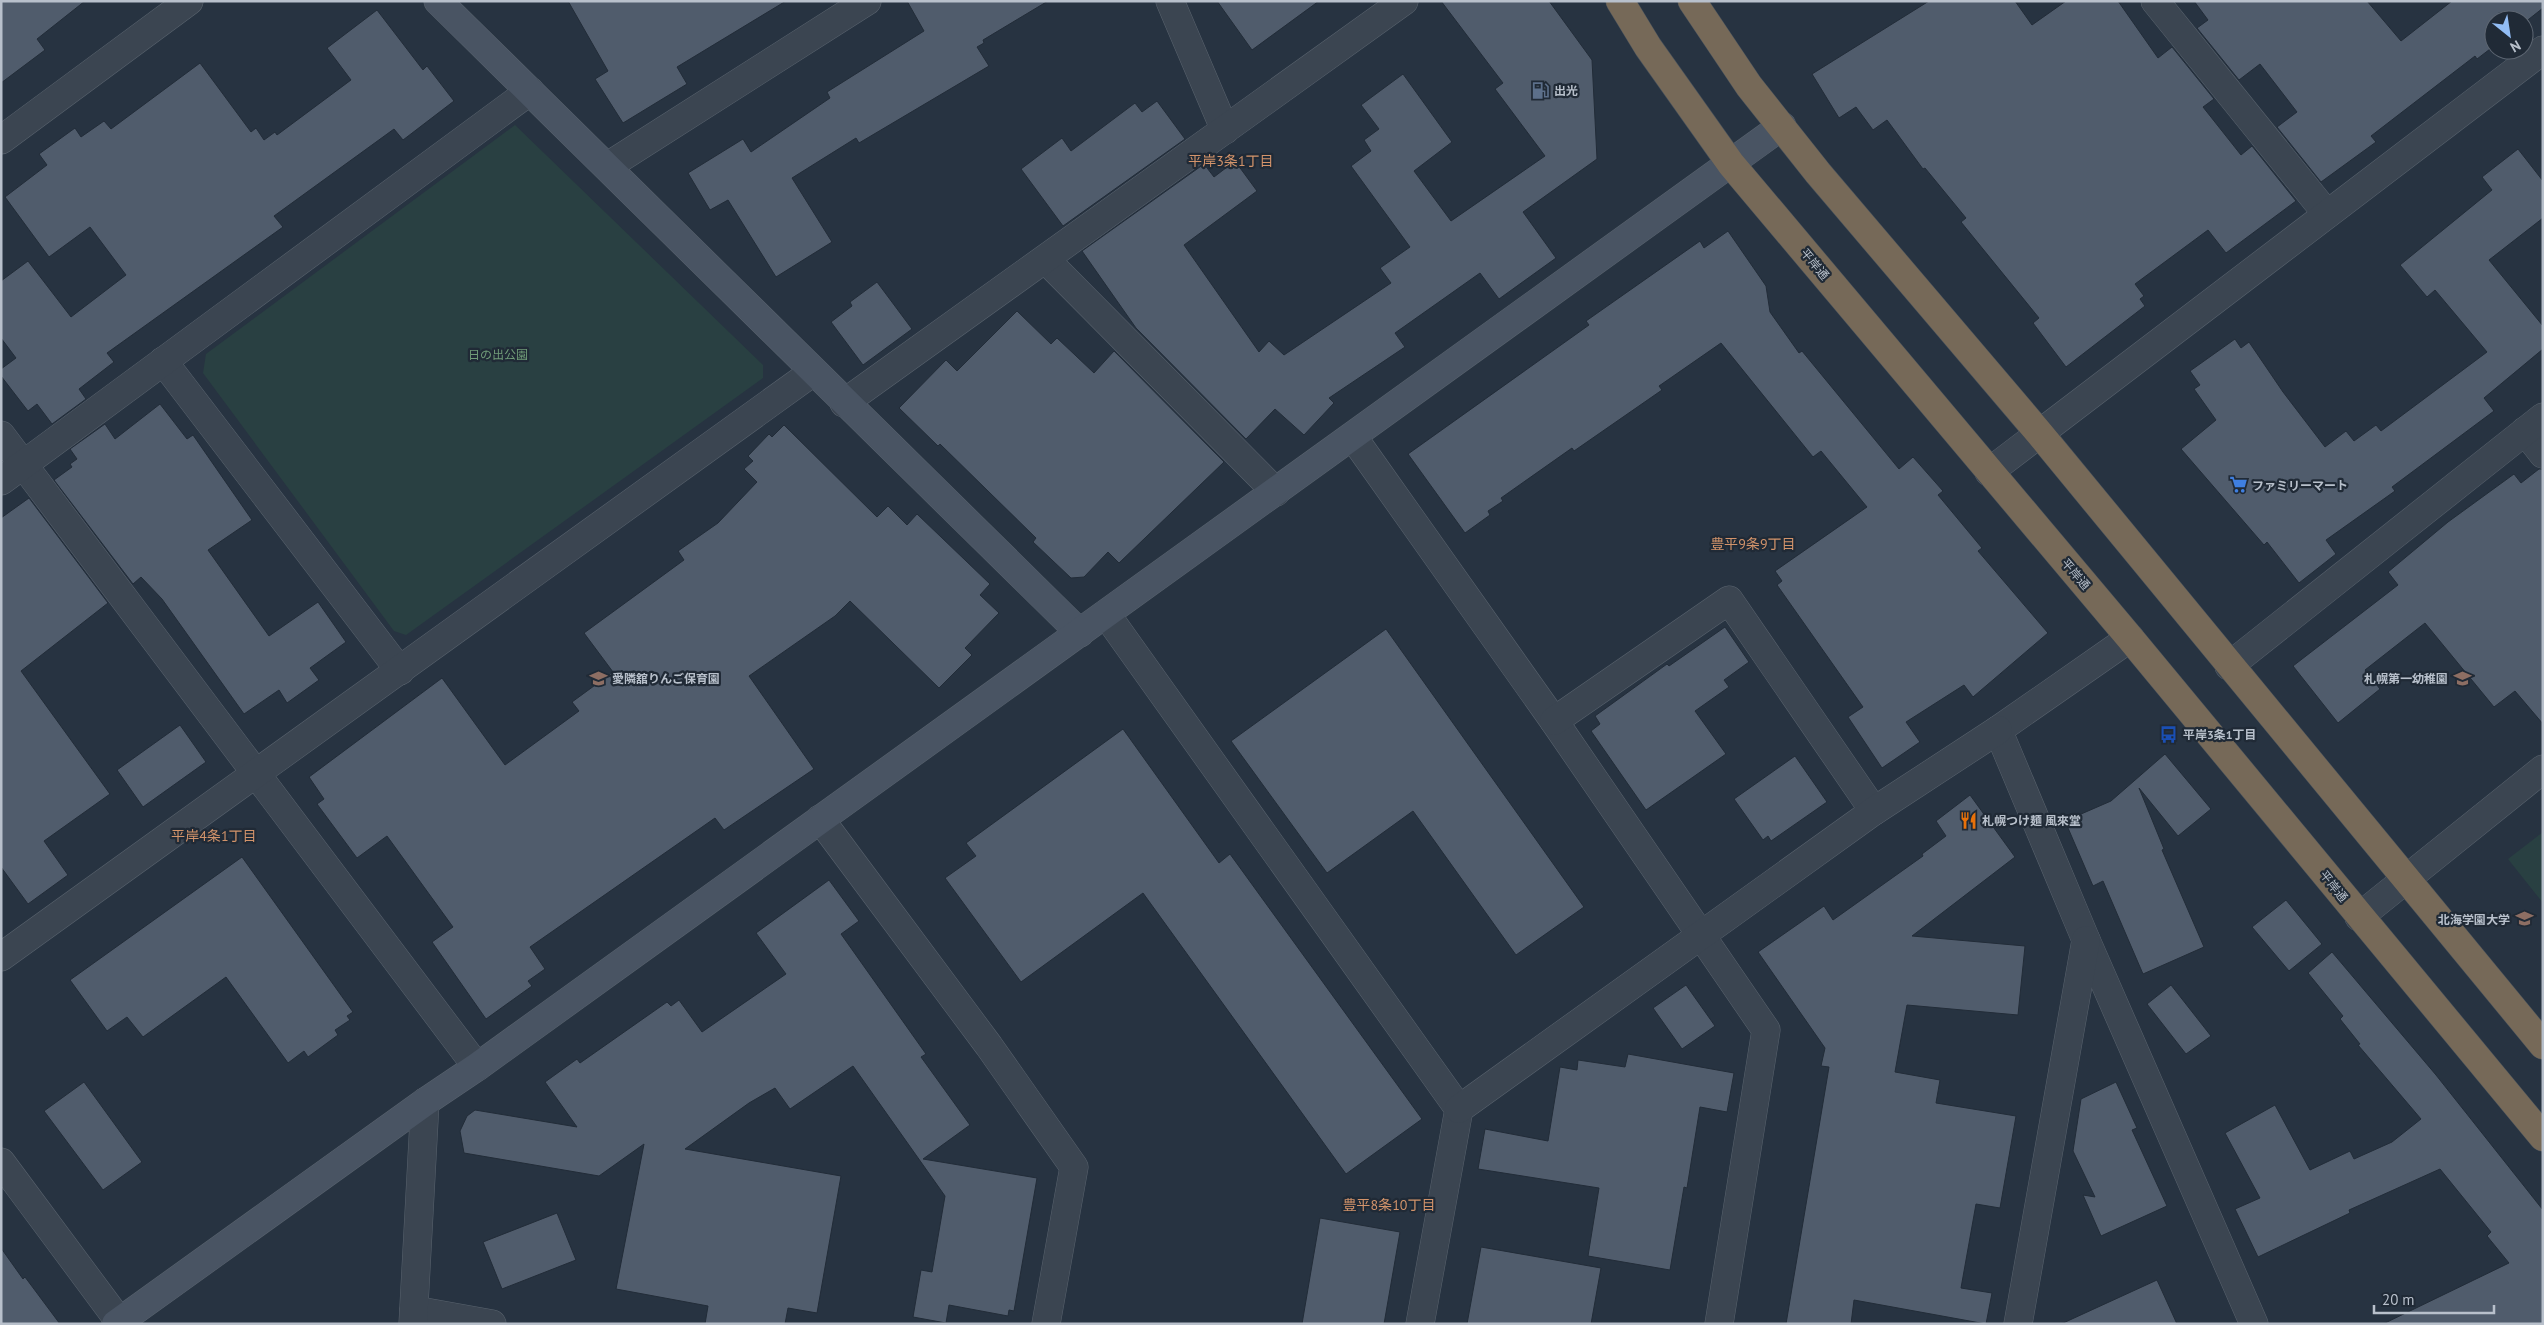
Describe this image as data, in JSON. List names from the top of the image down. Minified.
{"streets":{"highway":["平岸通"]},"districts":["平岸3条1丁目","豊平9条9丁目","平岸4条1丁目","豊平8条10丁目"],"parks":["日の出公園"],"places":{"fuel station":["出光"],"supermarket":["ファミリーマート"],"school or university":["愛隣舘りんご保育園","札幌第一幼稚園","北海学園大学"],"bus stop":["平岸3条1丁目"],"restaurant":["札幌つけ麺 風來堂"]},"scale_bar":"20 m","north":"bottom right"}
